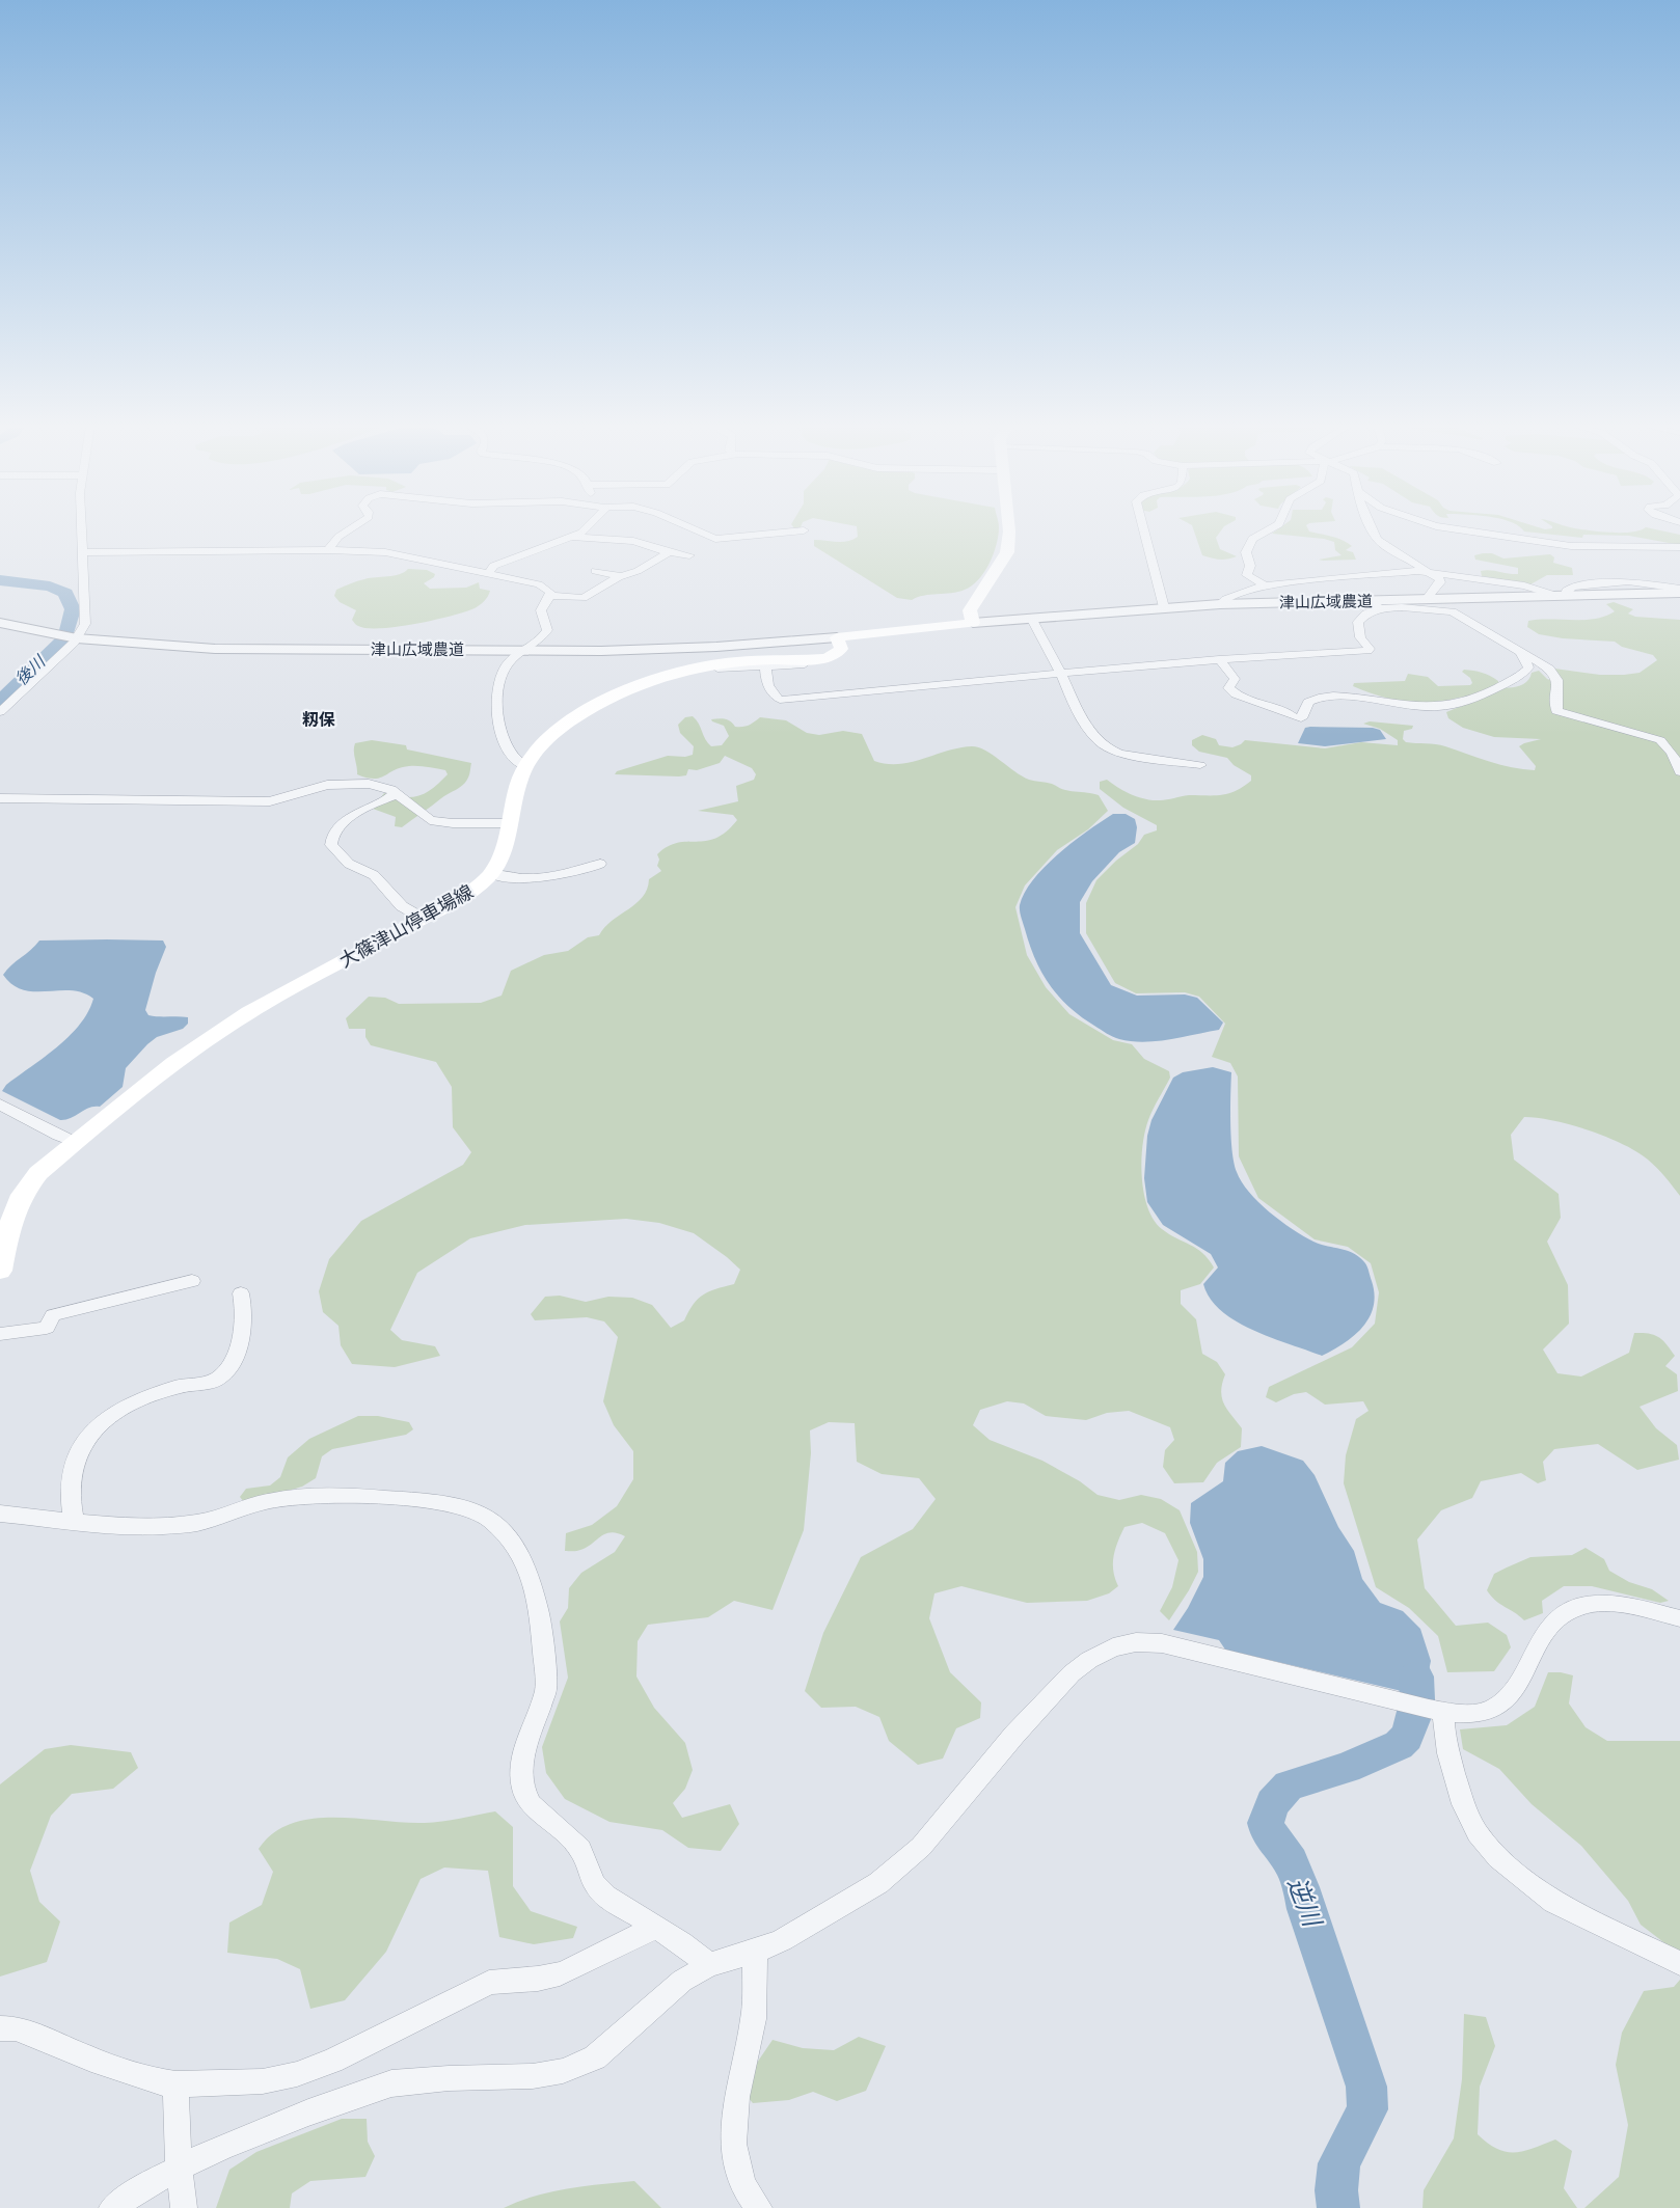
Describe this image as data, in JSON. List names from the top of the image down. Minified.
{"streets":{"main road":["大篠津山停車場線"],"street":["津山広域農道"]},"crossings":[["津山広域農道","大篠津山停車場線"]],"districts":["籾保"],"water":["後川","逆川"]}
